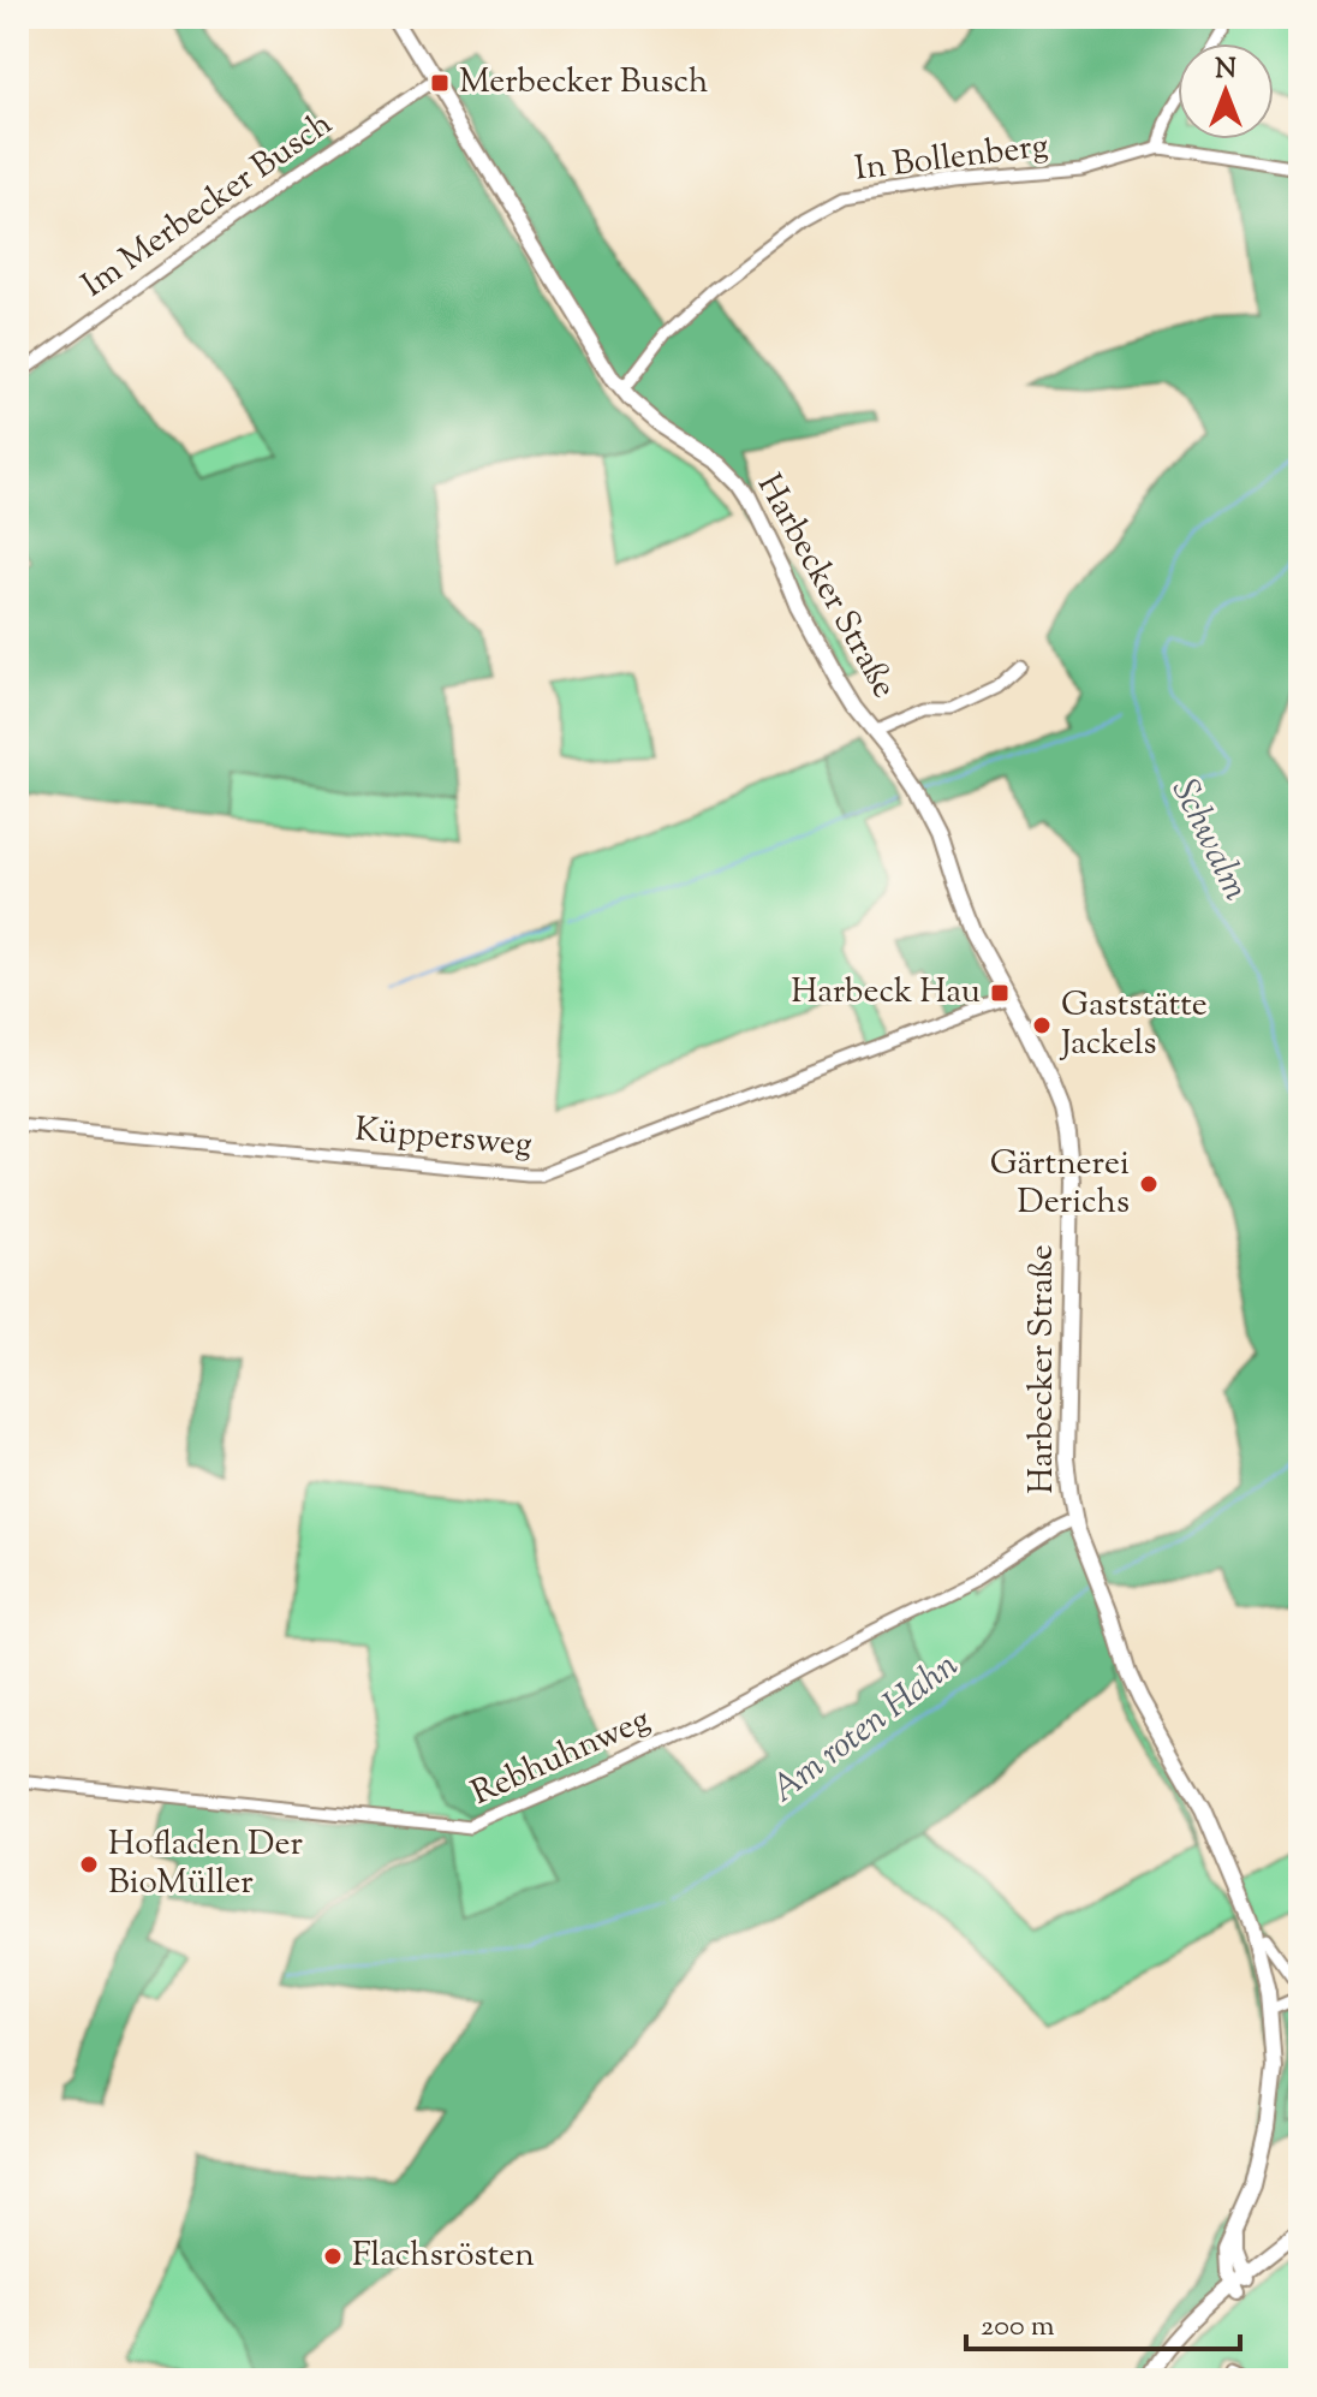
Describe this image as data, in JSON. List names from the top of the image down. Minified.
{"streets":{"main road":["Harbecker Straße"],"street":["In Bollenberg","Im Merbecker Busch","Küppersweg","Rebhuhnweg"]},"crossings":[["In Bollenberg","Harbecker Straße"],["Im Merbecker Busch","Harbecker Straße"],["Harbecker Straße","Küppersweg"],["Harbecker Straße","Rebhuhnweg"]],"water":["Schwalm","Am roten Hahn"],"places":{"transit":["Merbecker Busch","Harbeck Hau"],"other":["Gaststätte Jackels","Gärtnerei Derichs","Hofladen Der BioMüller","Flachsrösten"]},"scale_bar":"200 m","north":"top"}
